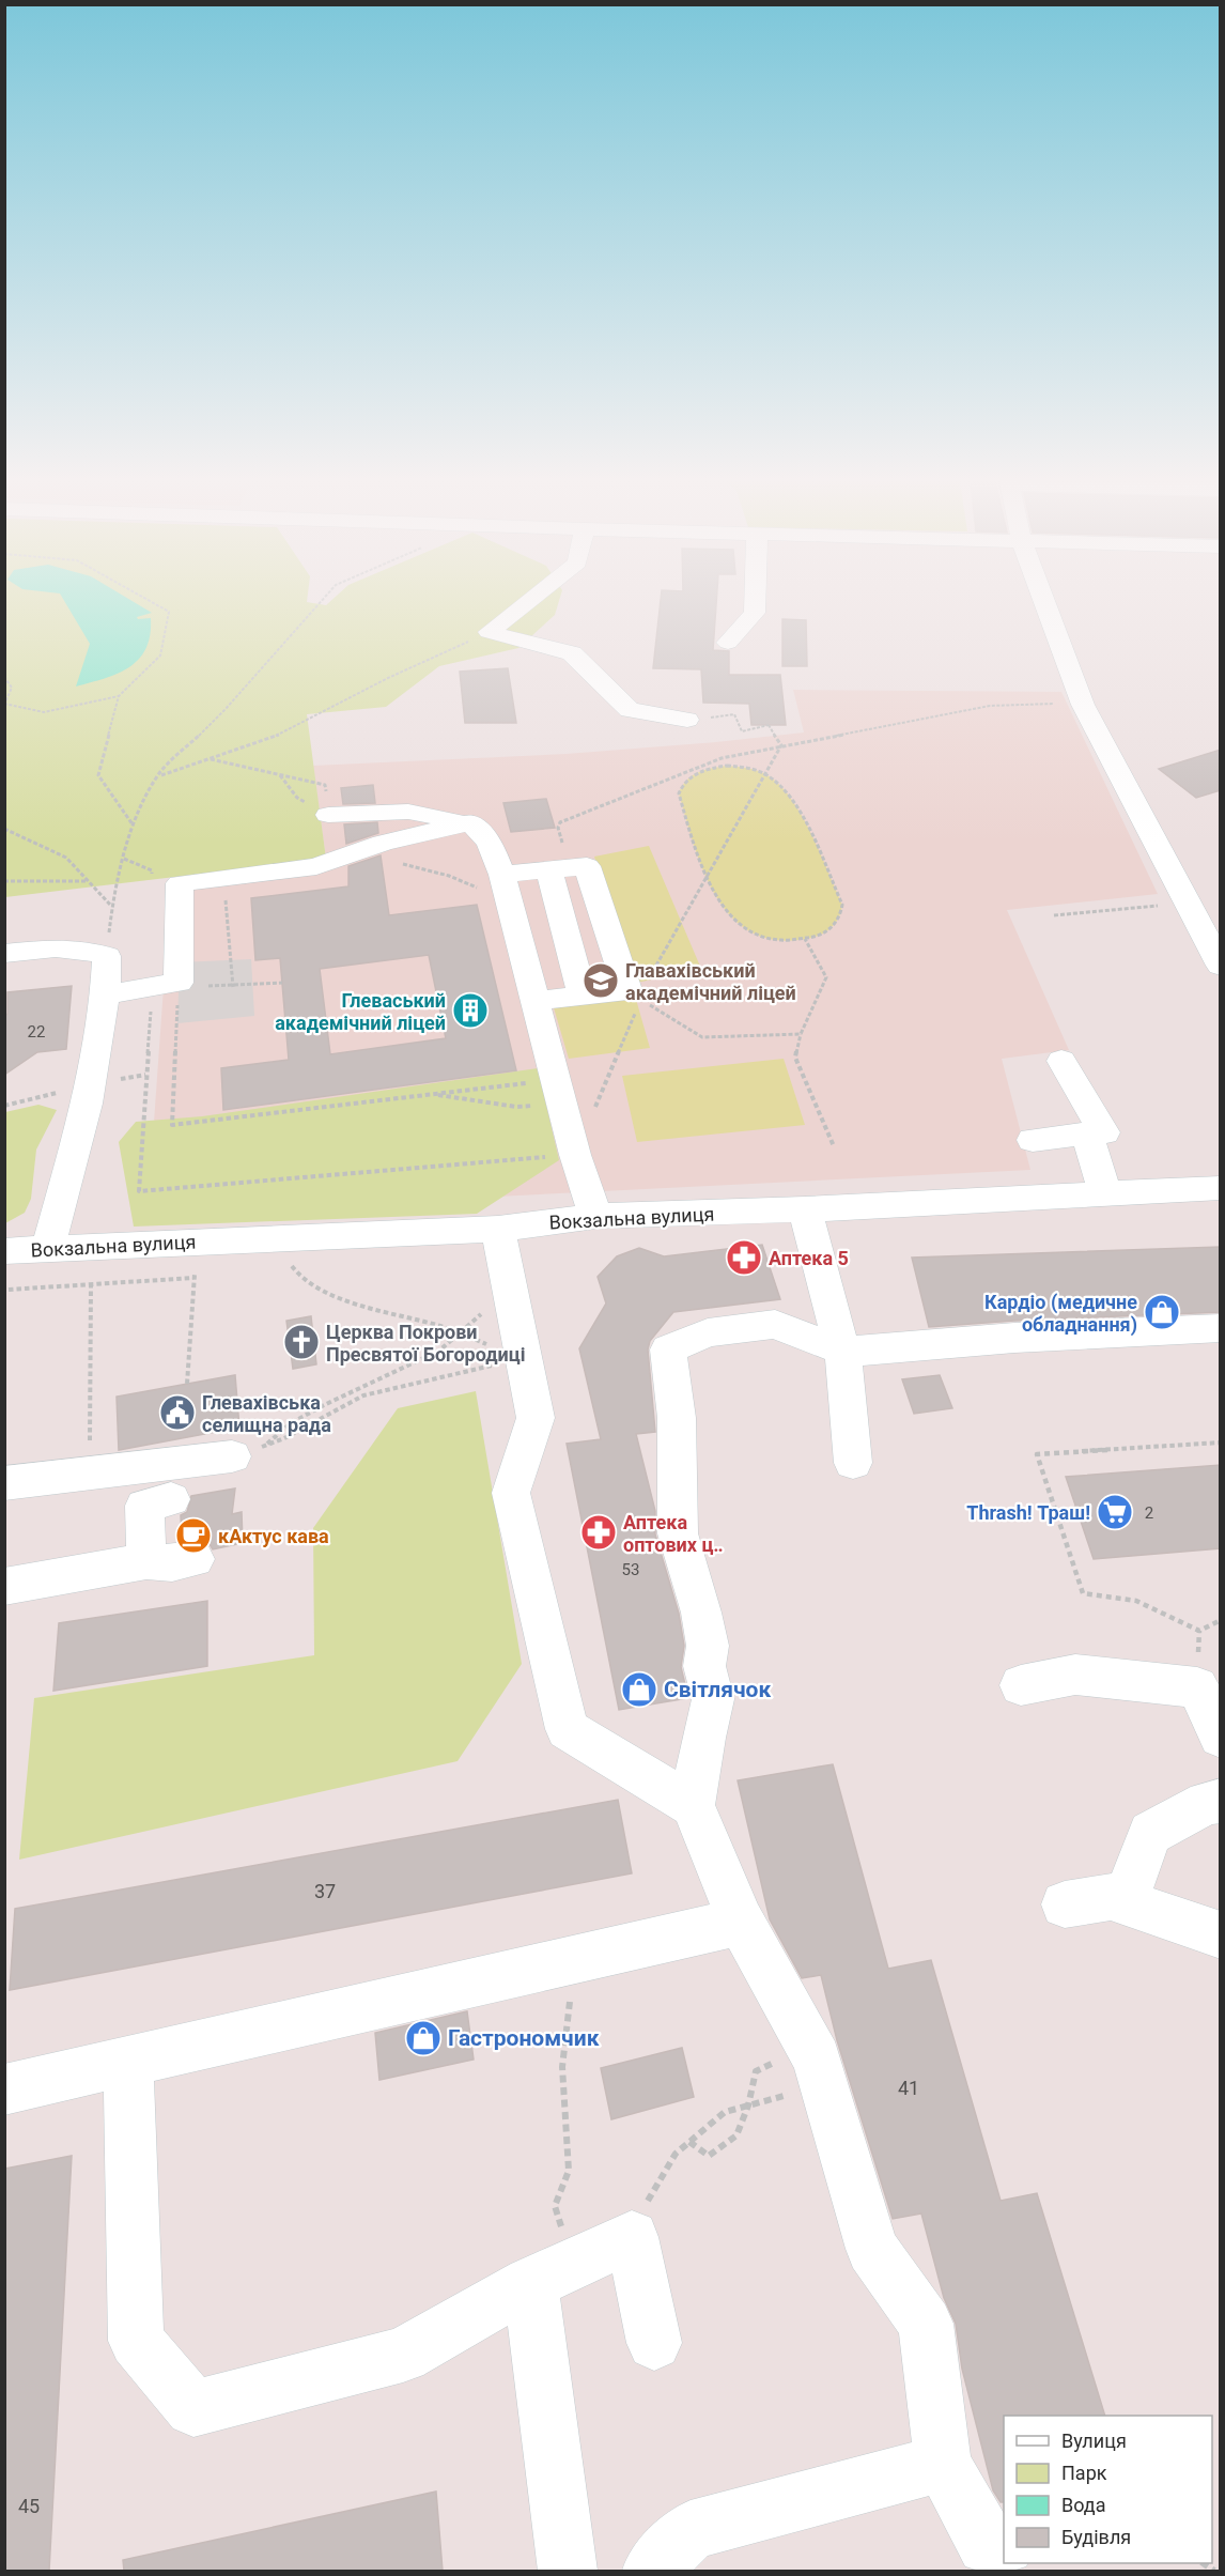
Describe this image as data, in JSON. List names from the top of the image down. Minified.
{"streets":{"street":["Вокзальна вулиця"]},"places":{"school or university":["Главахівський академічний ліцей"],"building":["Глеваський академічний ліцей"],"pharmacy":["Аптека 5","Аптека оптових ц‥"],"shop":["Кардіо (медичне обладнання)","Світлячок","Гастрономчик"],"church":["Церква Покрови Пресвятої Богородиці"],"public building":["Глевахівська селищна рада"],"supermarket":["Thrash! Траш!"],"cafe":["кАктус кава"]},"house_numbers":["22","2","53","37","41","45"],"legend":["Вулиця","Парк","Вода","Будівля"]}
